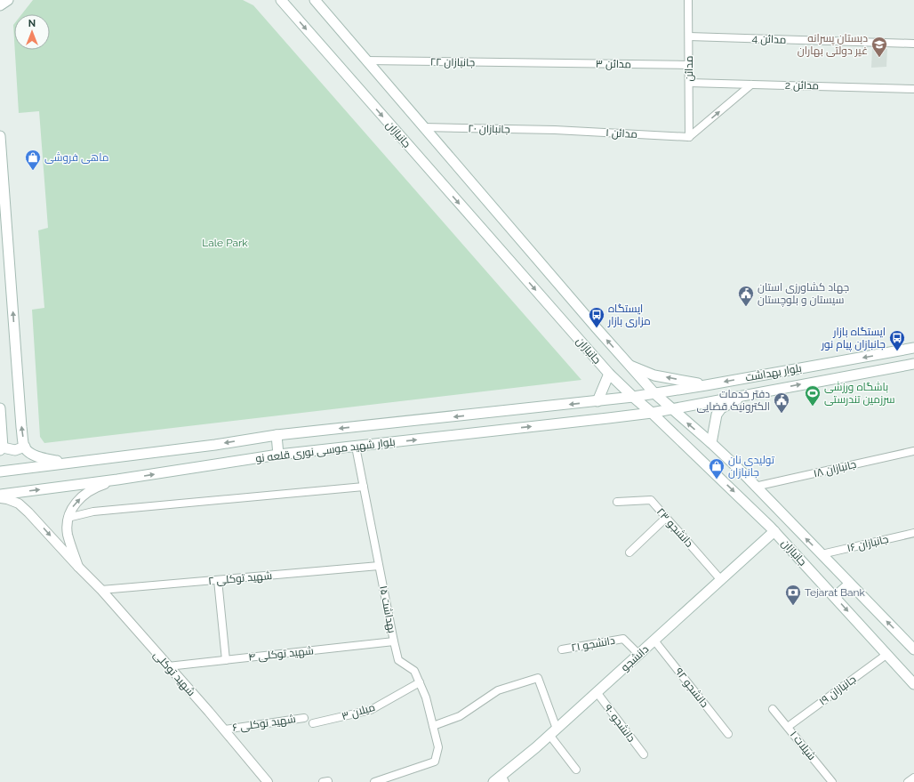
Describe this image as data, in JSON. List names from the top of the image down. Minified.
{"streets":{"main road":["جانبازان","بلوار بهداشت","بلوار شهید موسی نوری قلعه نو","دانشجو"],"street":["مدائن 4","جانبازان ۲۲","مدائن ۳","مدائن","مدائن 2","جانبازان ۲۰","مدائن ۱","جانبازان ۱۸","دانشجو ۲۳","جانبازان ۱۶","شهید توکلی ۲","بهداشت ۱۵","دانشجو ۲۱","شهید توکلی ۴","شهید توکلی","دانشجو ۹۲","جانبازان ۱۹","میلان ۳","شهید توکلی ۶","دانشجو ۹۰","شیلات ۱"]},"crossings":[["مدائن 4","مدائن"],["جانبازان ۲۲","مدائن ۳"],["جانبازان ۲۲","جانبازان"],["مدائن ۳","مدائن"],["مدائن","مدائن 2"],["مدائن","مدائن ۱"],["جانبازان ۲۰","مدائن ۱"],["جانبازان ۲۰","جانبازان"],["جانبازان","بلوار بهداشت"],["جانبازان","بلوار شهید موسی نوری قلعه نو"],["جانبازان","جانبازان ۱۸"],["جانبازان","جانبازان ۱۶"],["جانبازان","دانشجو"],["جانبازان","جانبازان ۱۹"],["بلوار بهداشت","بلوار شهید موسی نوری قلعه نو"],["بلوار شهید موسی نوری قلعه نو","بهداشت ۱۵"],["دانشجو ۲۳","دانشجو"],["شهید توکلی ۲","بهداشت ۱۵"],["شهید توکلی ۲","شهید توکلی"],["بهداشت ۱۵","شهید توکلی ۴"],["بهداشت ۱۵","میلان ۳"],["دانشجو ۲۱","دانشجو"],["شهید توکلی ۴","شهید توکلی"],["دانشجو","دانشجو ۹۲"],["دانشجو","دانشجو ۹۰"],["شهید توکلی","شهید توکلی ۶"],["جانبازان ۱۹","شیلات ۱"]],"parks":["Lale Park"],"places":{"school or university":["دبستان پسرانه غیر دولتی بهاران"],"shop":["ماهی فروشی","تولیدی نان جانبازان"],"public building":["جهاد کشاورزی استان سیستان و بلوچستان","دفتر خدمات الکترونیک قضایی"],"bus stop":["ایستگاه مزاری بازار","ایستگاه بازار جانبازان پیام نور"],"sports":["باشگاه ورزشی سرزمین تندرستی"],"bank":["Tejarat Bank"]},"north":"top"}
